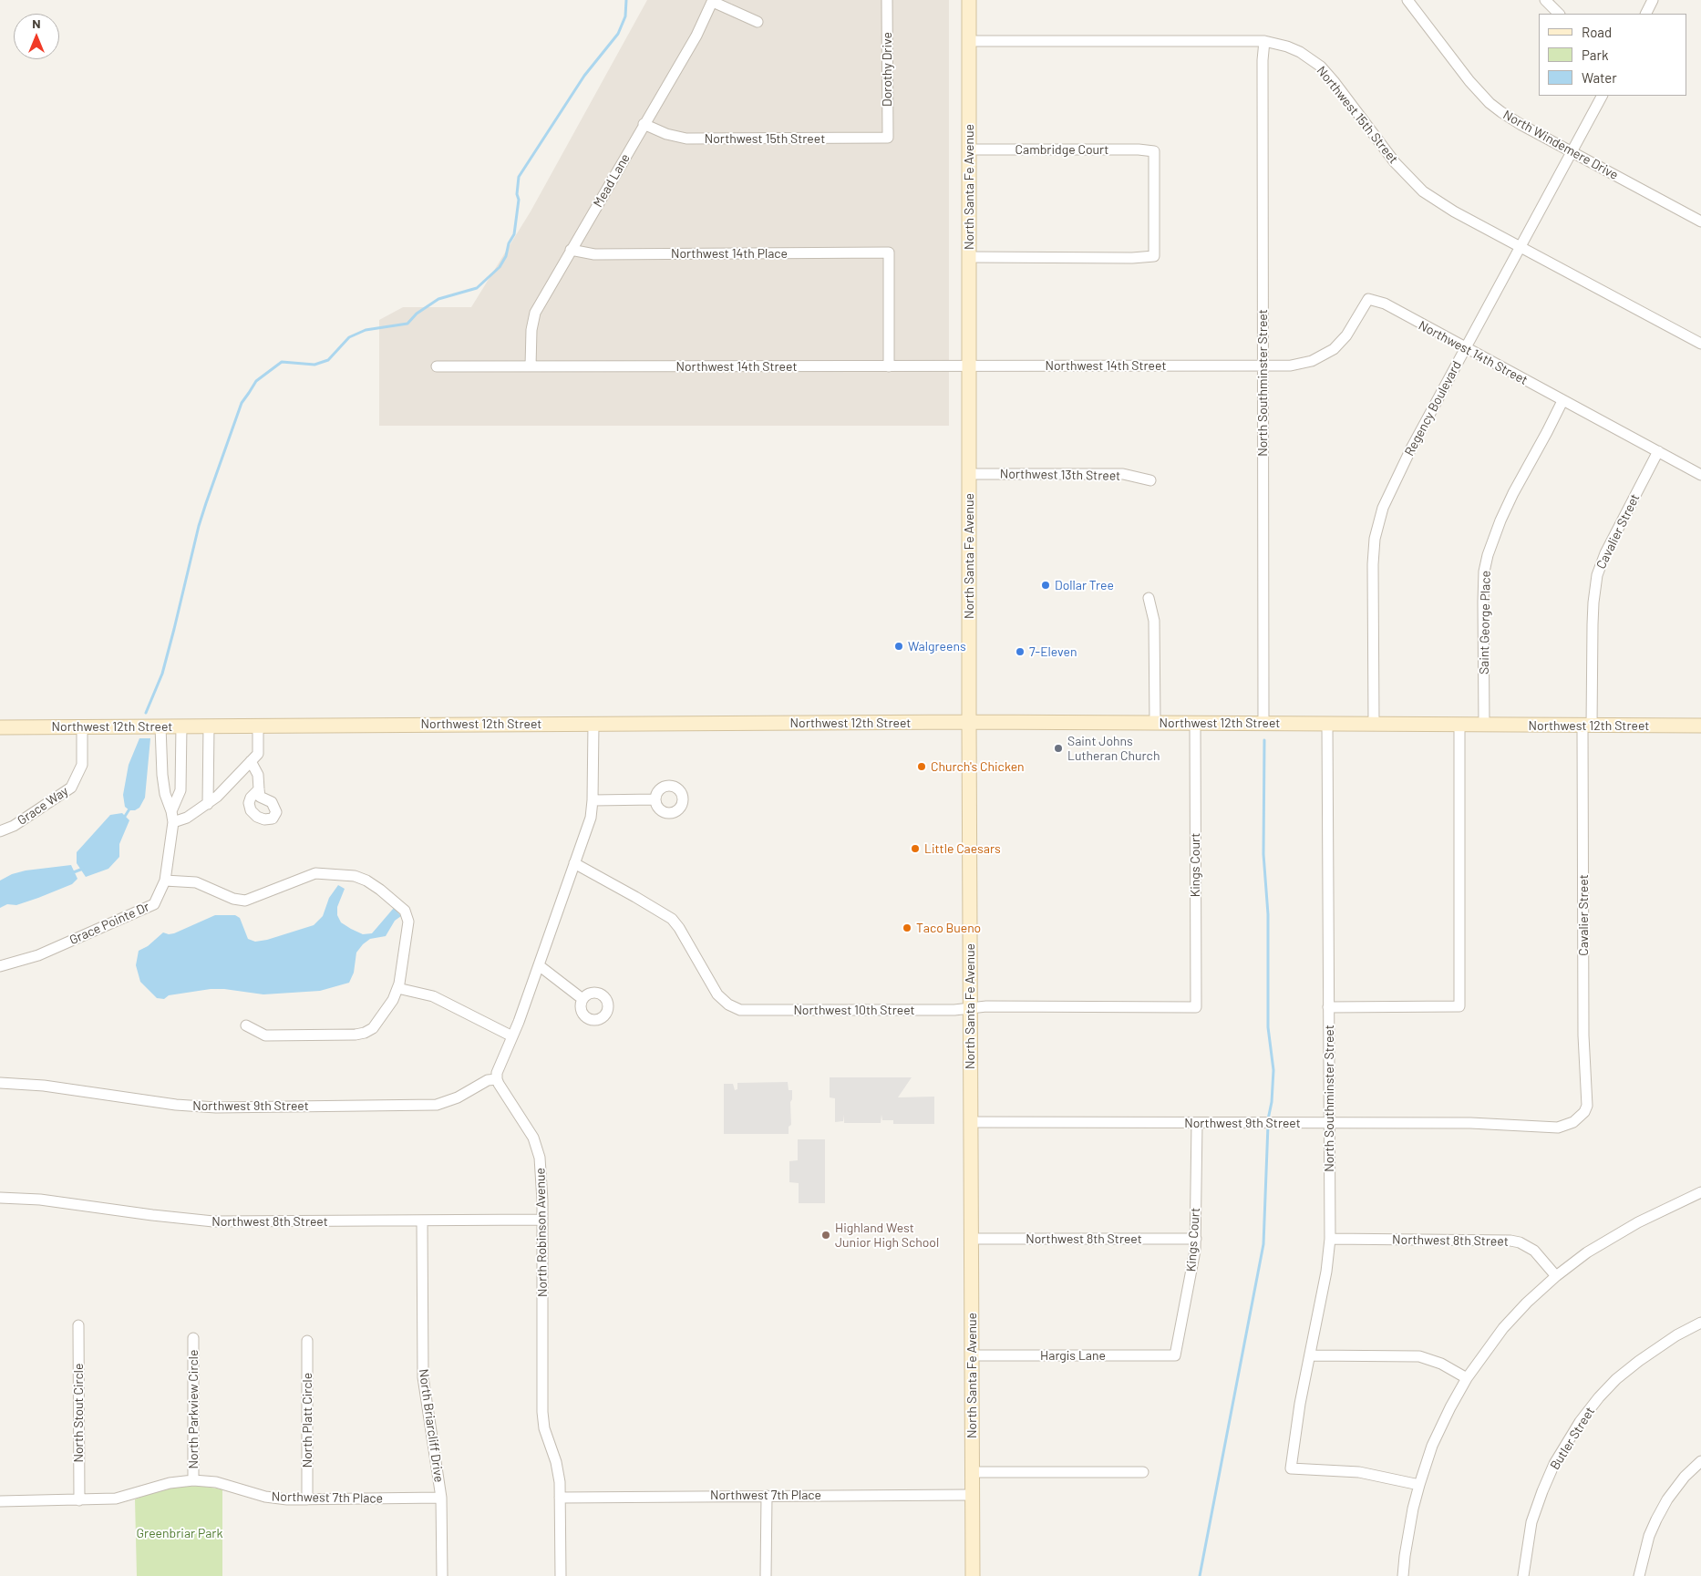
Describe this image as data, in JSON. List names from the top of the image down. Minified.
{"streets":{"main road":["North Santa Fe Avenue","Northwest 12th Street"],"street":["Dorothy Drive","Northwest 15th Street","North Windemere Drive","Cambridge Court","Mead Lane","Northwest 14th Place","Northwest 14th Street","North Southminster Street","Regency Boulevard","Northwest 13th Street","Cavalier Street","Saint George Place","Grace Way","Kings Court","Grace Pointe Dr","Northwest 10th Street","Northwest 9th Street","Northwest 8th Street","North Robinson Avenue","Hargis Lane","North Parkview Circle","North Stout Circle","North Platt Circle","North Briarcliff Drive","Butler Street","Northwest 7th Place"]},"crossings":[["Dorothy Drive","Northwest 15th Street"],["Northwest 15th Street","Mead Lane"],["Northwest 15th Street","North Santa Fe Avenue"],["Northwest 15th Street","North Southminster Street"],["Northwest 15th Street","Regency Boulevard"],["North Windemere Drive","Regency Boulevard"],["Cambridge Court","North Santa Fe Avenue"],["Mead Lane","Northwest 14th Place"],["Mead Lane","Northwest 14th Street"],["North Santa Fe Avenue","Northwest 14th Street"],["North Santa Fe Avenue","Northwest 13th Street"],["North Santa Fe Avenue","Northwest 12th Street"],["North Santa Fe Avenue","Northwest 10th Street"],["North Santa Fe Avenue","Northwest 9th Street"],["North Santa Fe Avenue","Northwest 8th Street"],["North Santa Fe Avenue","Hargis Lane"],["North Santa Fe Avenue","Northwest 7th Place"],["Northwest 14th Place","Northwest 14th Street"],["Northwest 14th Street","North Southminster Street"],["Northwest 14th Street","Regency Boulevard"],["Northwest 14th Street","Cavalier Street"],["Northwest 14th Street","Saint George Place"],["North Southminster Street","Northwest 12th Street"],["North Southminster Street","Northwest 9th Street"],["North Southminster Street","Northwest 8th Street"],["Regency Boulevard","Northwest 12th Street"],["Cavalier Street","Northwest 12th Street"],["Cavalier Street","Northwest 9th Street"],["Saint George Place","Northwest 12th Street"],["Northwest 12th Street","Grace Way"],["Northwest 12th Street","Kings Court"],["Northwest 12th Street","Grace Pointe Dr"],["Kings Court","Northwest 10th Street"],["Kings Court","Northwest 9th Street"],["Kings Court","Northwest 8th Street"],["Kings Court","Hargis Lane"],["Northwest 9th Street","North Robinson Avenue"],["Northwest 8th Street","North Robinson Avenue"],["Northwest 8th Street","North Briarcliff Drive"],["North Robinson Avenue","Northwest 7th Place"],["North Parkview Circle","Northwest 7th Place"],["North Stout Circle","Northwest 7th Place"],["North Platt Circle","Northwest 7th Place"],["North Briarcliff Drive","Northwest 7th Place"]],"parks":["Greenbriar Park"],"places":["Dollar Tree","Walgreens","7-Eleven","Saint Johns Lutheran Church","Church's Chicken","Little Caesars","Taco Bueno","Highland West Junior High School"],"legend":["Road","Park","Water"],"north":"top"}
